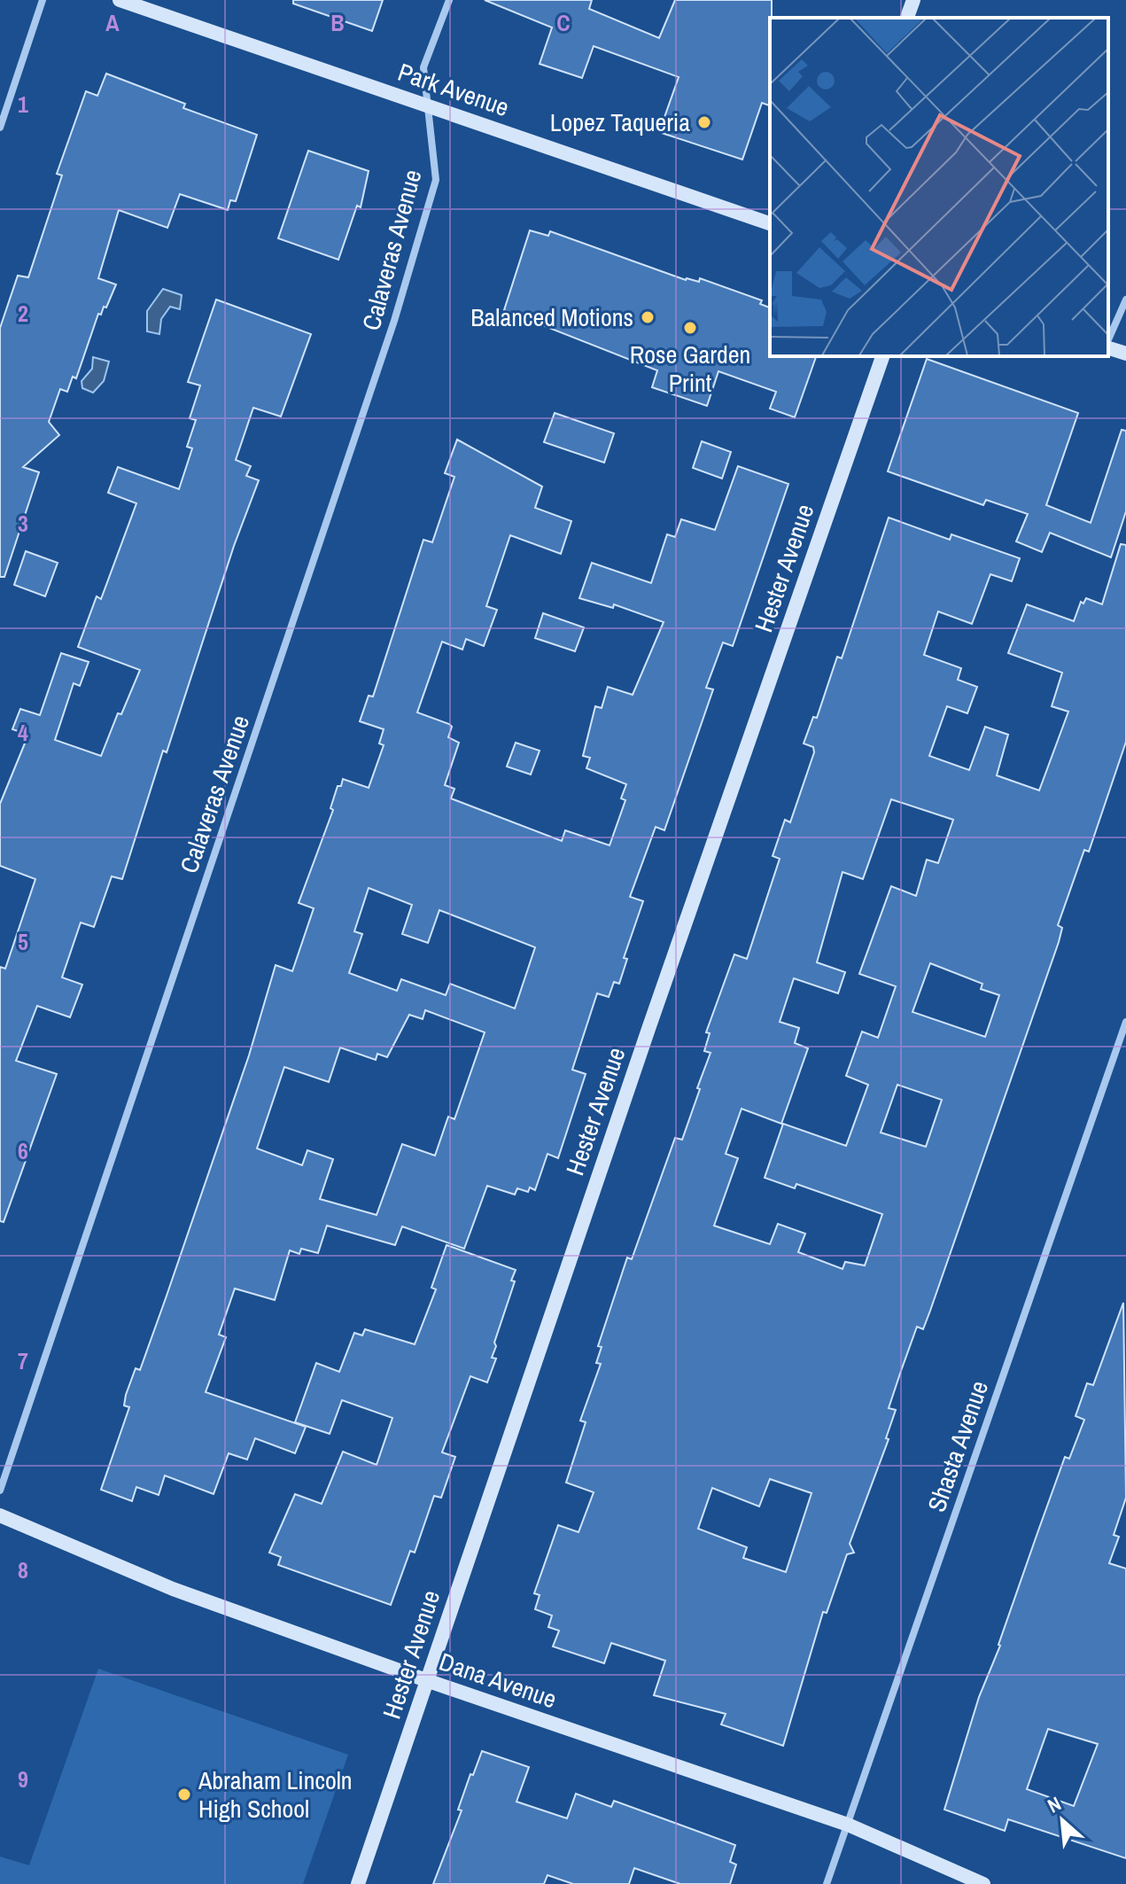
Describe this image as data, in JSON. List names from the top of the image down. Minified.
{"streets":{"street":["Park Avenue","Calaveras Avenue","Hester Avenue","Shasta Avenue","Dana Avenue"]},"crossings":[["Park Avenue","Calaveras Avenue"],["Hester Avenue","Dana Avenue"],["Shasta Avenue","Dana Avenue"]],"places":["Lopez Taqueria","Balanced Motions","Rose Garden Print","Abraham Lincoln High School"],"north":"top left","grid":{"columns":["A","B","C"],"rows":["1","2","3","4","5","6","7","8","9"]}}
